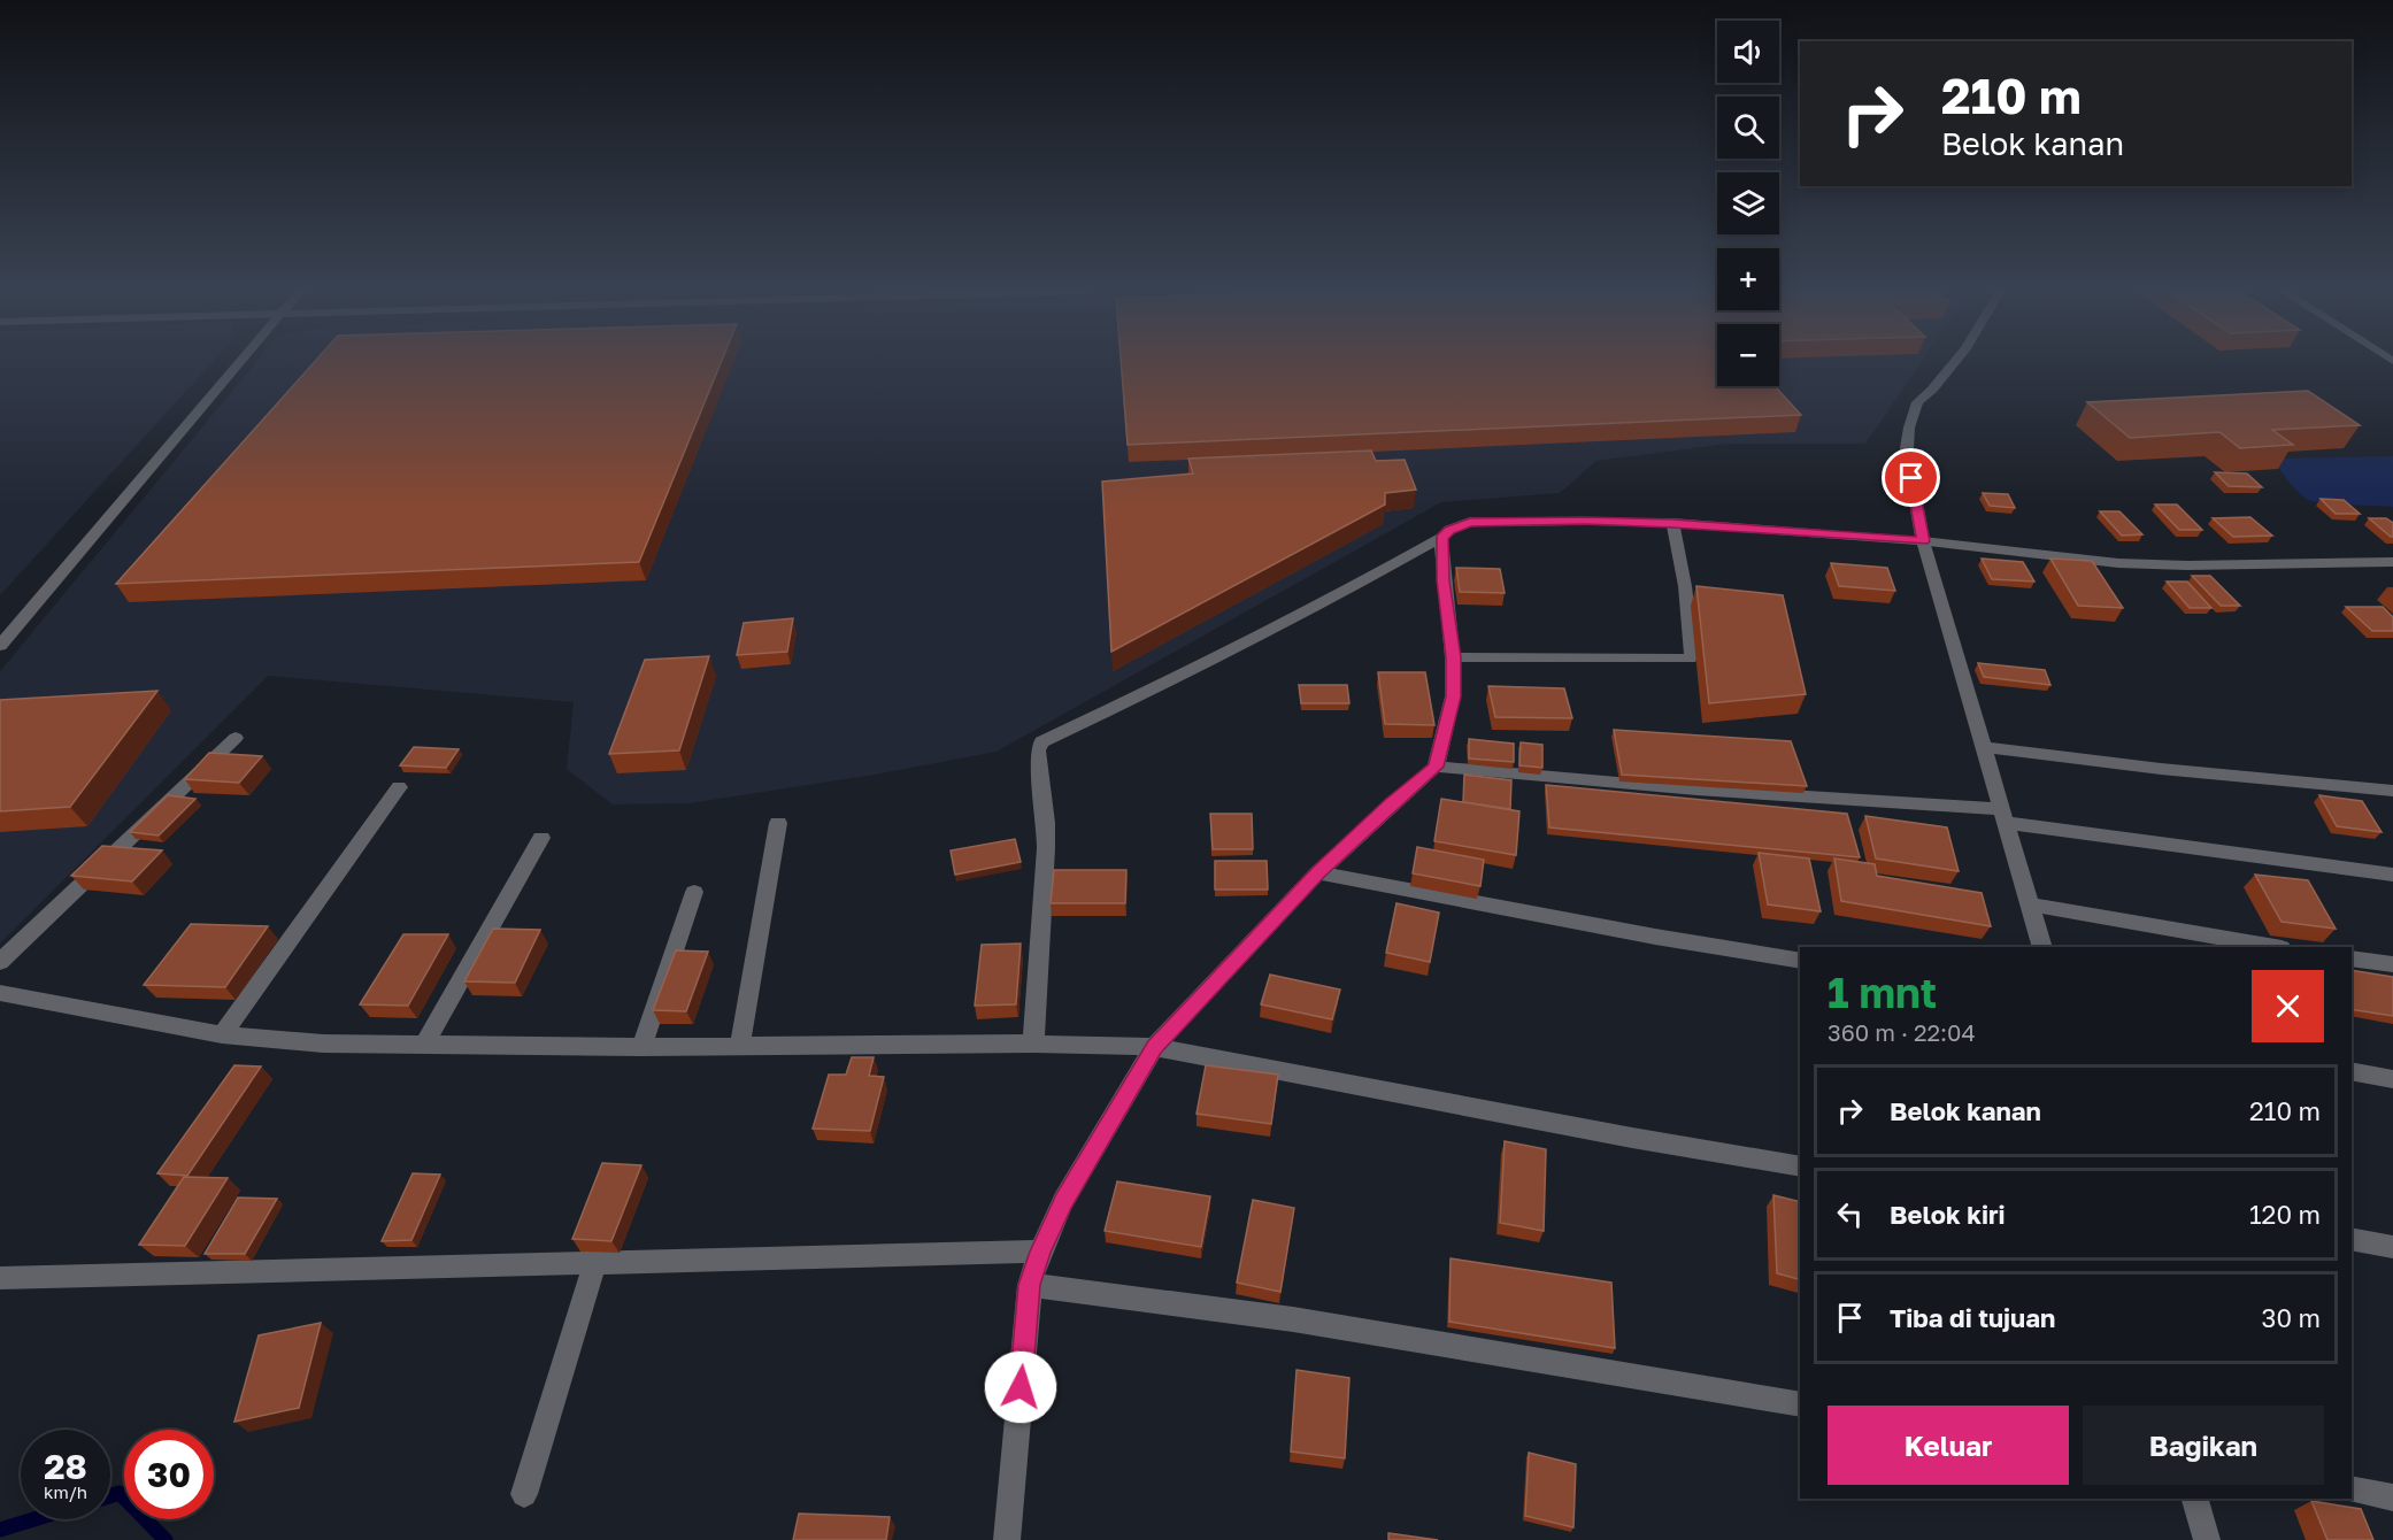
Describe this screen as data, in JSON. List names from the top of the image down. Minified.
{"page":{"map_buttons":["+","−"],"turn":["210 m","Belok kanan"],"heading":["1 mnt","360 m · 22:04"],"list":[{"name":"Belok kanan","value":"210 m"},{"name":"Belok kiri","value":"120 m"},{"name":"Tiba di tujuan","value":"30 m"}],"buttons":["Keluar","Bagikan"],"speed":"28 km/h","limit":"30"}}
